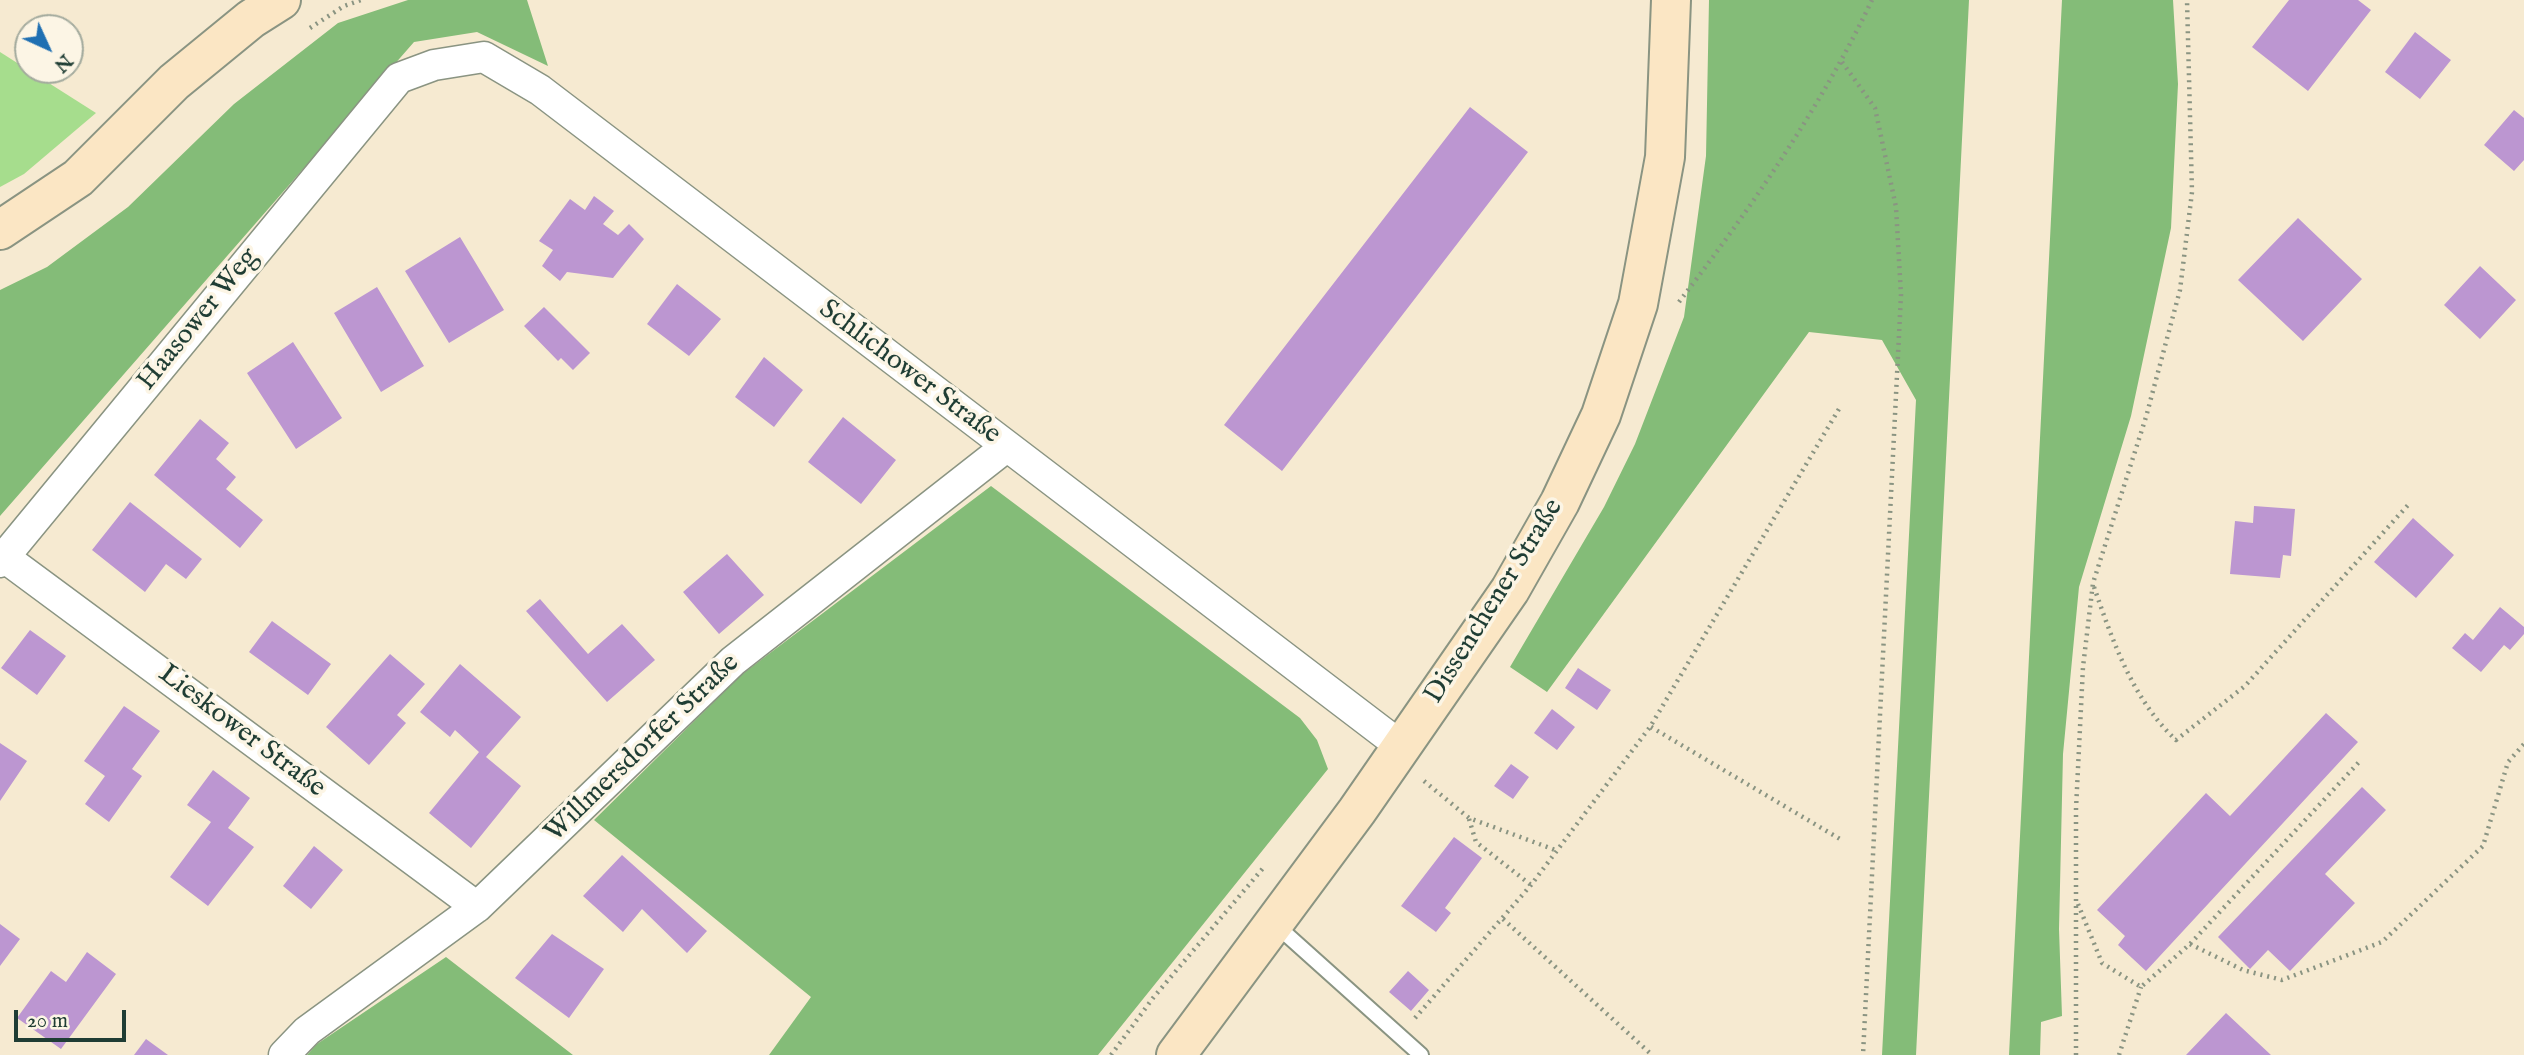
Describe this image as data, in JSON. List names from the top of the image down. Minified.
{"streets":{"main road":["Dissenchener Straße"],"street":["Haasower Weg","Schlichower Straße","Lieskower Straße","Willmersdorfer Straße"]},"crossings":[["Haasower Weg","Schlichower Straße"],["Haasower Weg","Lieskower Straße"],["Schlichower Straße","Dissenchener Straße"],["Schlichower Straße","Willmersdorfer Straße"],["Lieskower Straße","Willmersdorfer Straße"]],"scale_bar":"20 m","north":"bottom right"}
